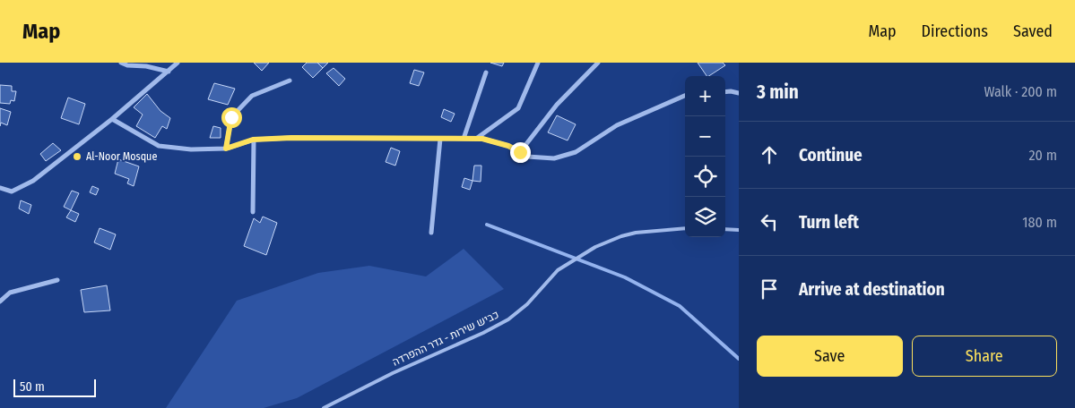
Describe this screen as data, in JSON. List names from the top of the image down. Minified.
{"streets":{"lane":["כביש שירות - גדר ההפרדה"]},"places":["Al-Noor Mosque"],"scale_bar":"50 m","page":{"header":"Map","nav":["Map","Directions","Saved"],"heading":["3 min","Walk · 200 m"],"map_buttons":["+","−"],"list":[["Continue","20 m"],["Turn left","180 m"],"Arrive at destination"],"buttons":["Save","Share"],"scale":"50 m"}}
